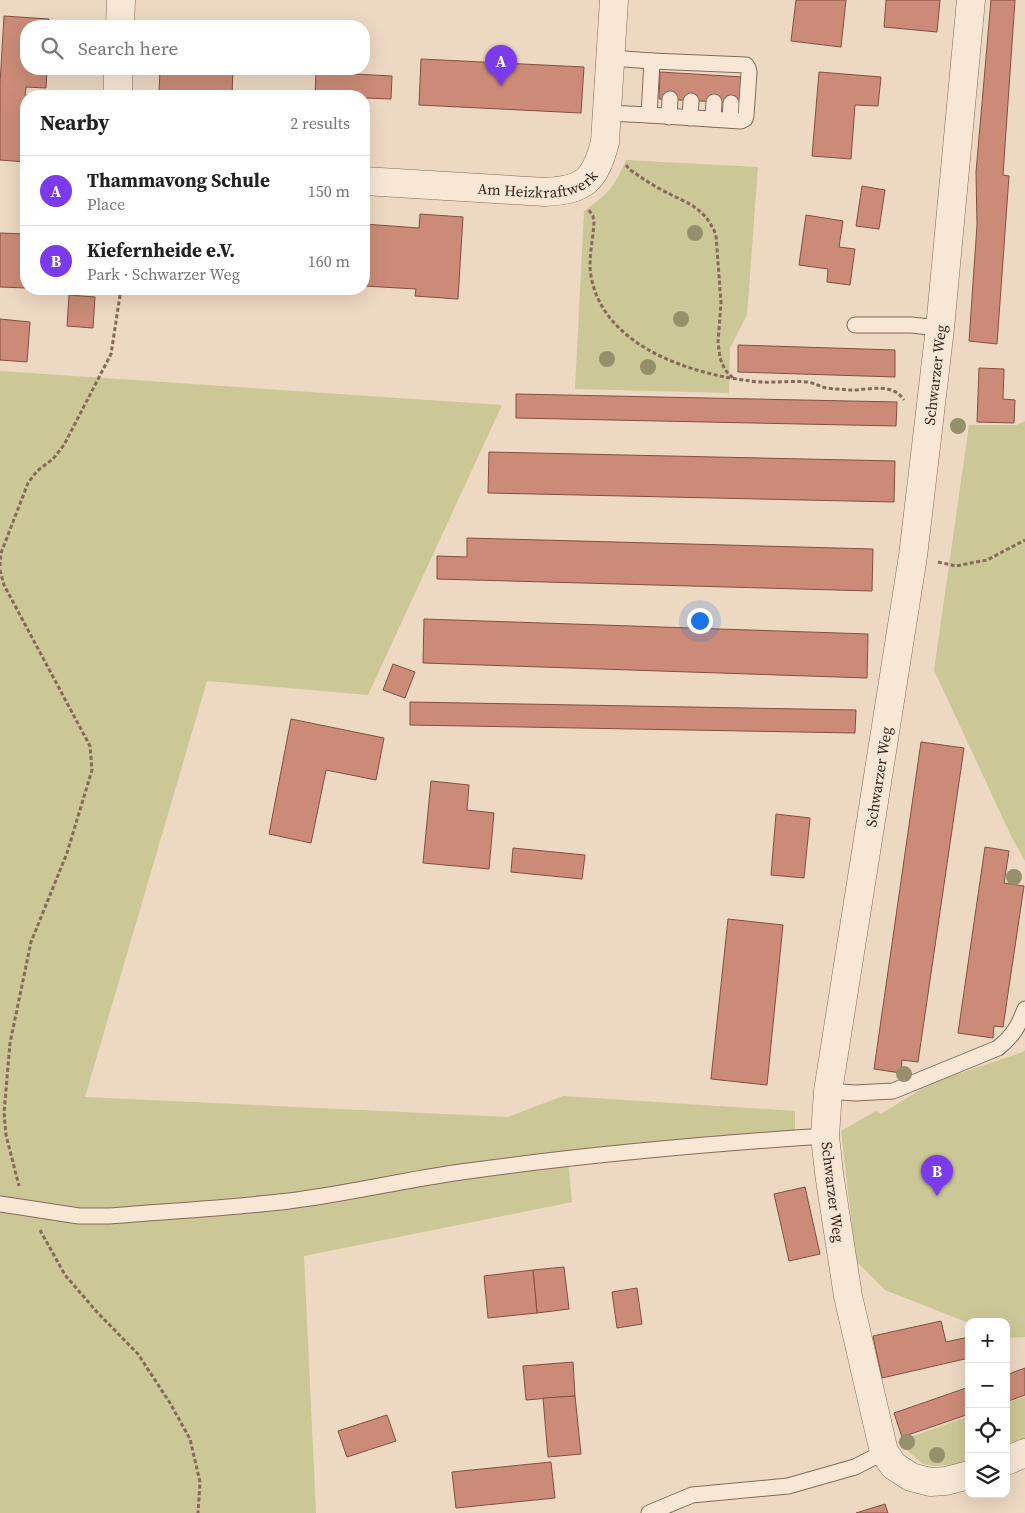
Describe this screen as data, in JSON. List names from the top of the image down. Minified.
{"streets":{"street":["Am Heizkraftwerk","Schwarzer Weg"]},"page":{"search":"Search here","pins":["A","B"],"heading":["Nearby","2 results"],"list":[{"mark":"A","name":"Thammavong Schule","note":"Place","value":"150 m"},{"mark":"B","name":"Kiefernheide e.V.","note":"Park · Schwarzer Weg","value":"160 m"}],"map_buttons":["+","−"]}}
